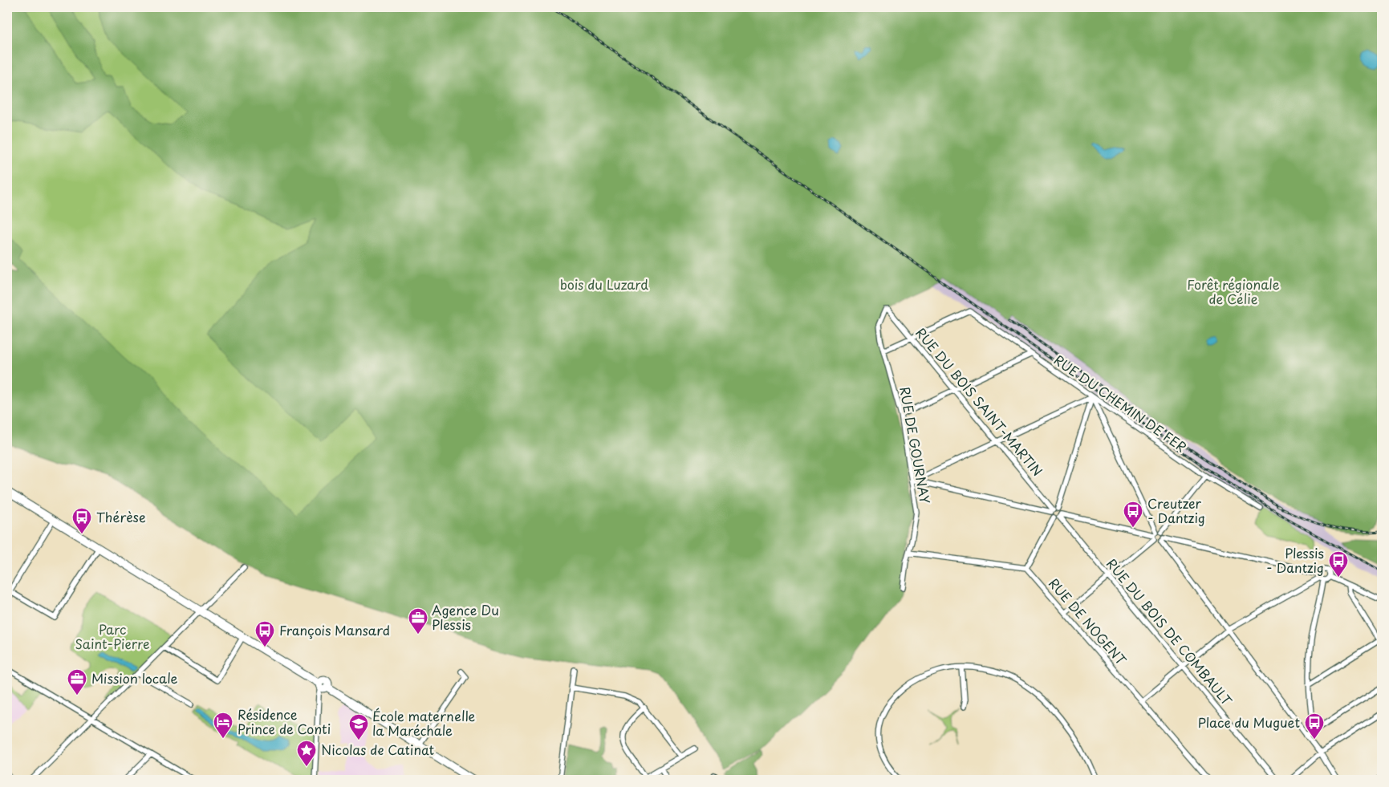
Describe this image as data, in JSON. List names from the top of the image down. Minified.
{"streets":{"street":["RUE DU BOIS SAINT-MARTIN","RUE DU CHEMIN DE FER","RUE DE GOURNAY","RUE DE NOGENT","RUE DU BOIS DE COMBAULT"]},"crossings":[["RUE DU BOIS SAINT-MARTIN","RUE DU CHEMIN DE FER"],["RUE DU BOIS SAINT-MARTIN","RUE DE GOURNAY"],["RUE DU BOIS SAINT-MARTIN","RUE DU BOIS DE COMBAULT"]],"parks":["bois du Luzard","Forêt régionale de Célie","Parc Saint-Pierre"],"places":{"bus stop":["Creutzer - Dantzig","Thérèse","Plessis - Dantzig","François Mansard","Place du Muguet"],"office":["Agence Du Plessis","Mission locale"],"hotel":["Résidence Prince de Conti"],"school or university":["École maternelle la Maréchale"],"place":["Nicolas de Catinat"]}}
